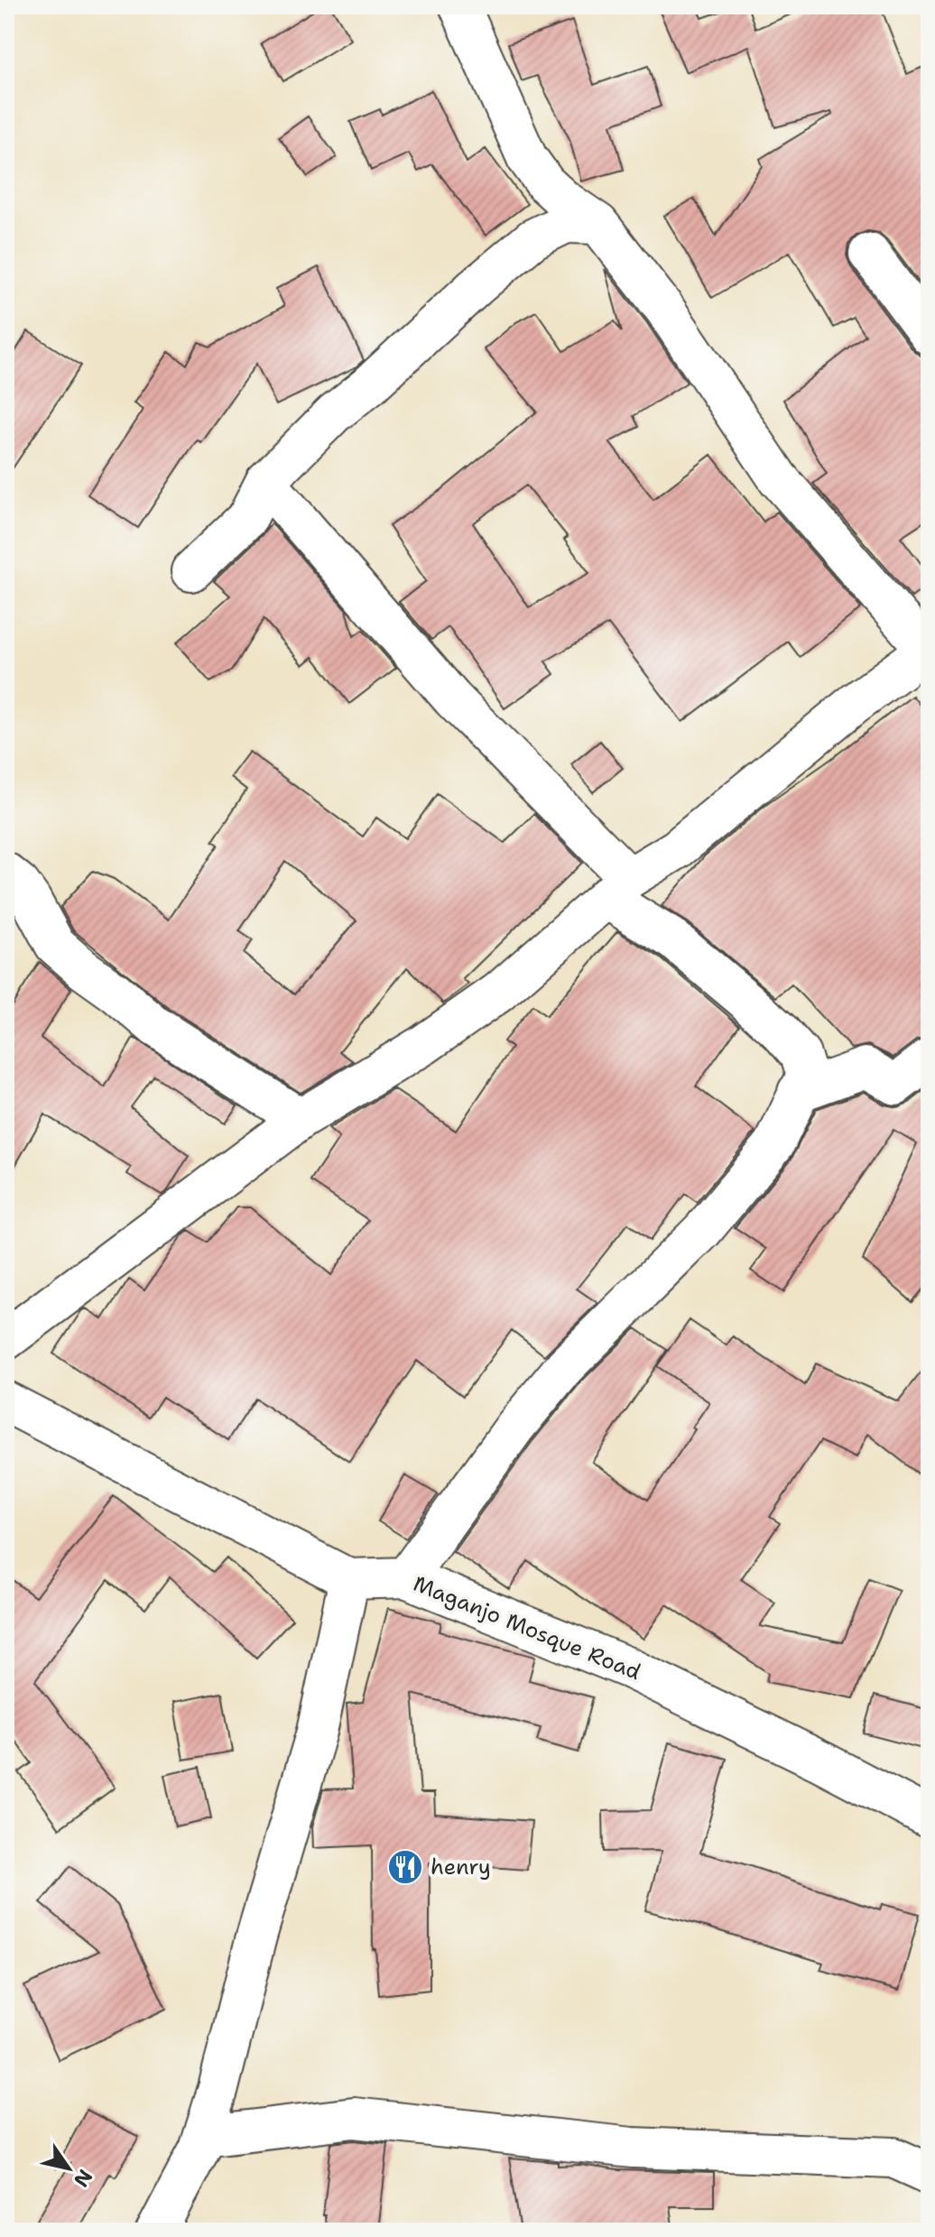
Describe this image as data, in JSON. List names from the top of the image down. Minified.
{"streets":{"street":["Maganjo Mosque Road"]},"places":{"restaurant":["henry"]},"north":"bottom right"}
